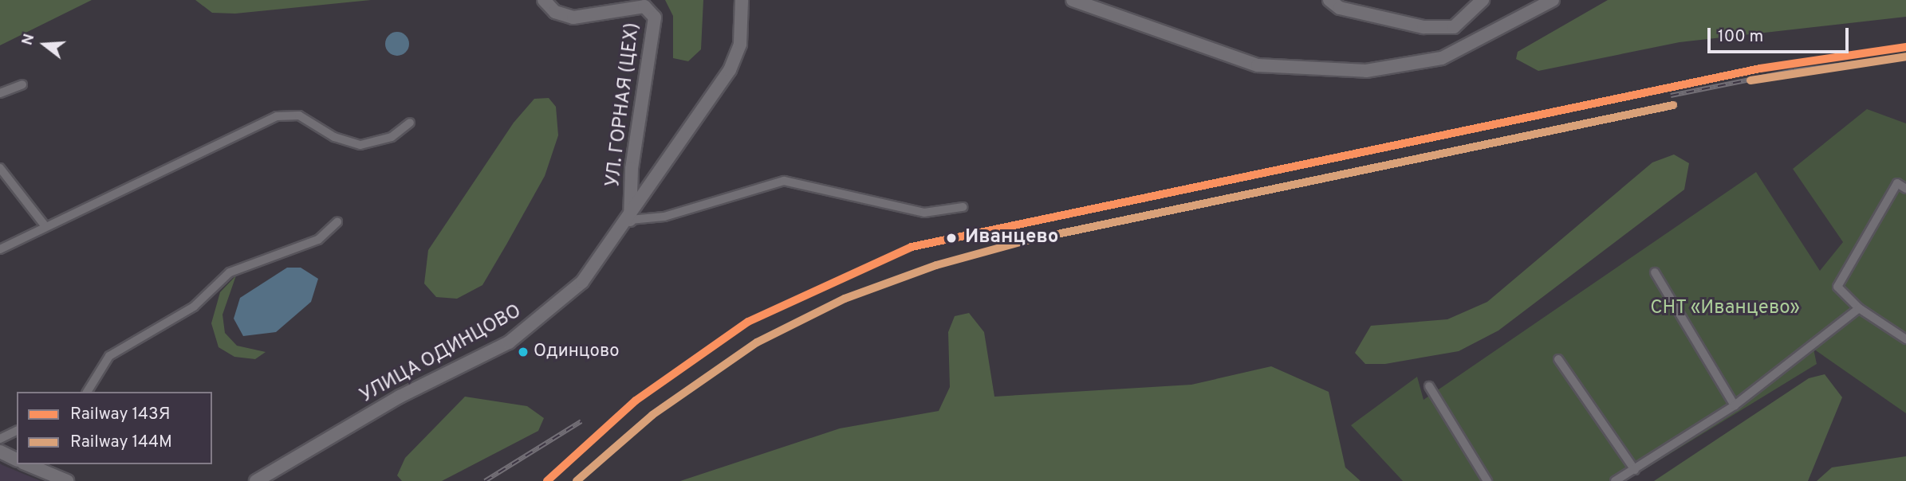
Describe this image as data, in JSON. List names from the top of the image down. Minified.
{"streets":{"street":["УЛ. ГОРНАЯ (ЦЕХ)","УЛИЦА ОДИНЦОВО"]},"crossings":[["УЛ. ГОРНАЯ (ЦЕХ)","УЛИЦА ОДИНЦОВО"]],"parks":["СНТ «Иванцево»"],"places":["Иванцево","Одинцово"],"lines":["rail line 143Я","rail line 144М"],"legend":["Railway 143Я","Railway 144М"],"scale_bar":"100 m","north":"left"}
